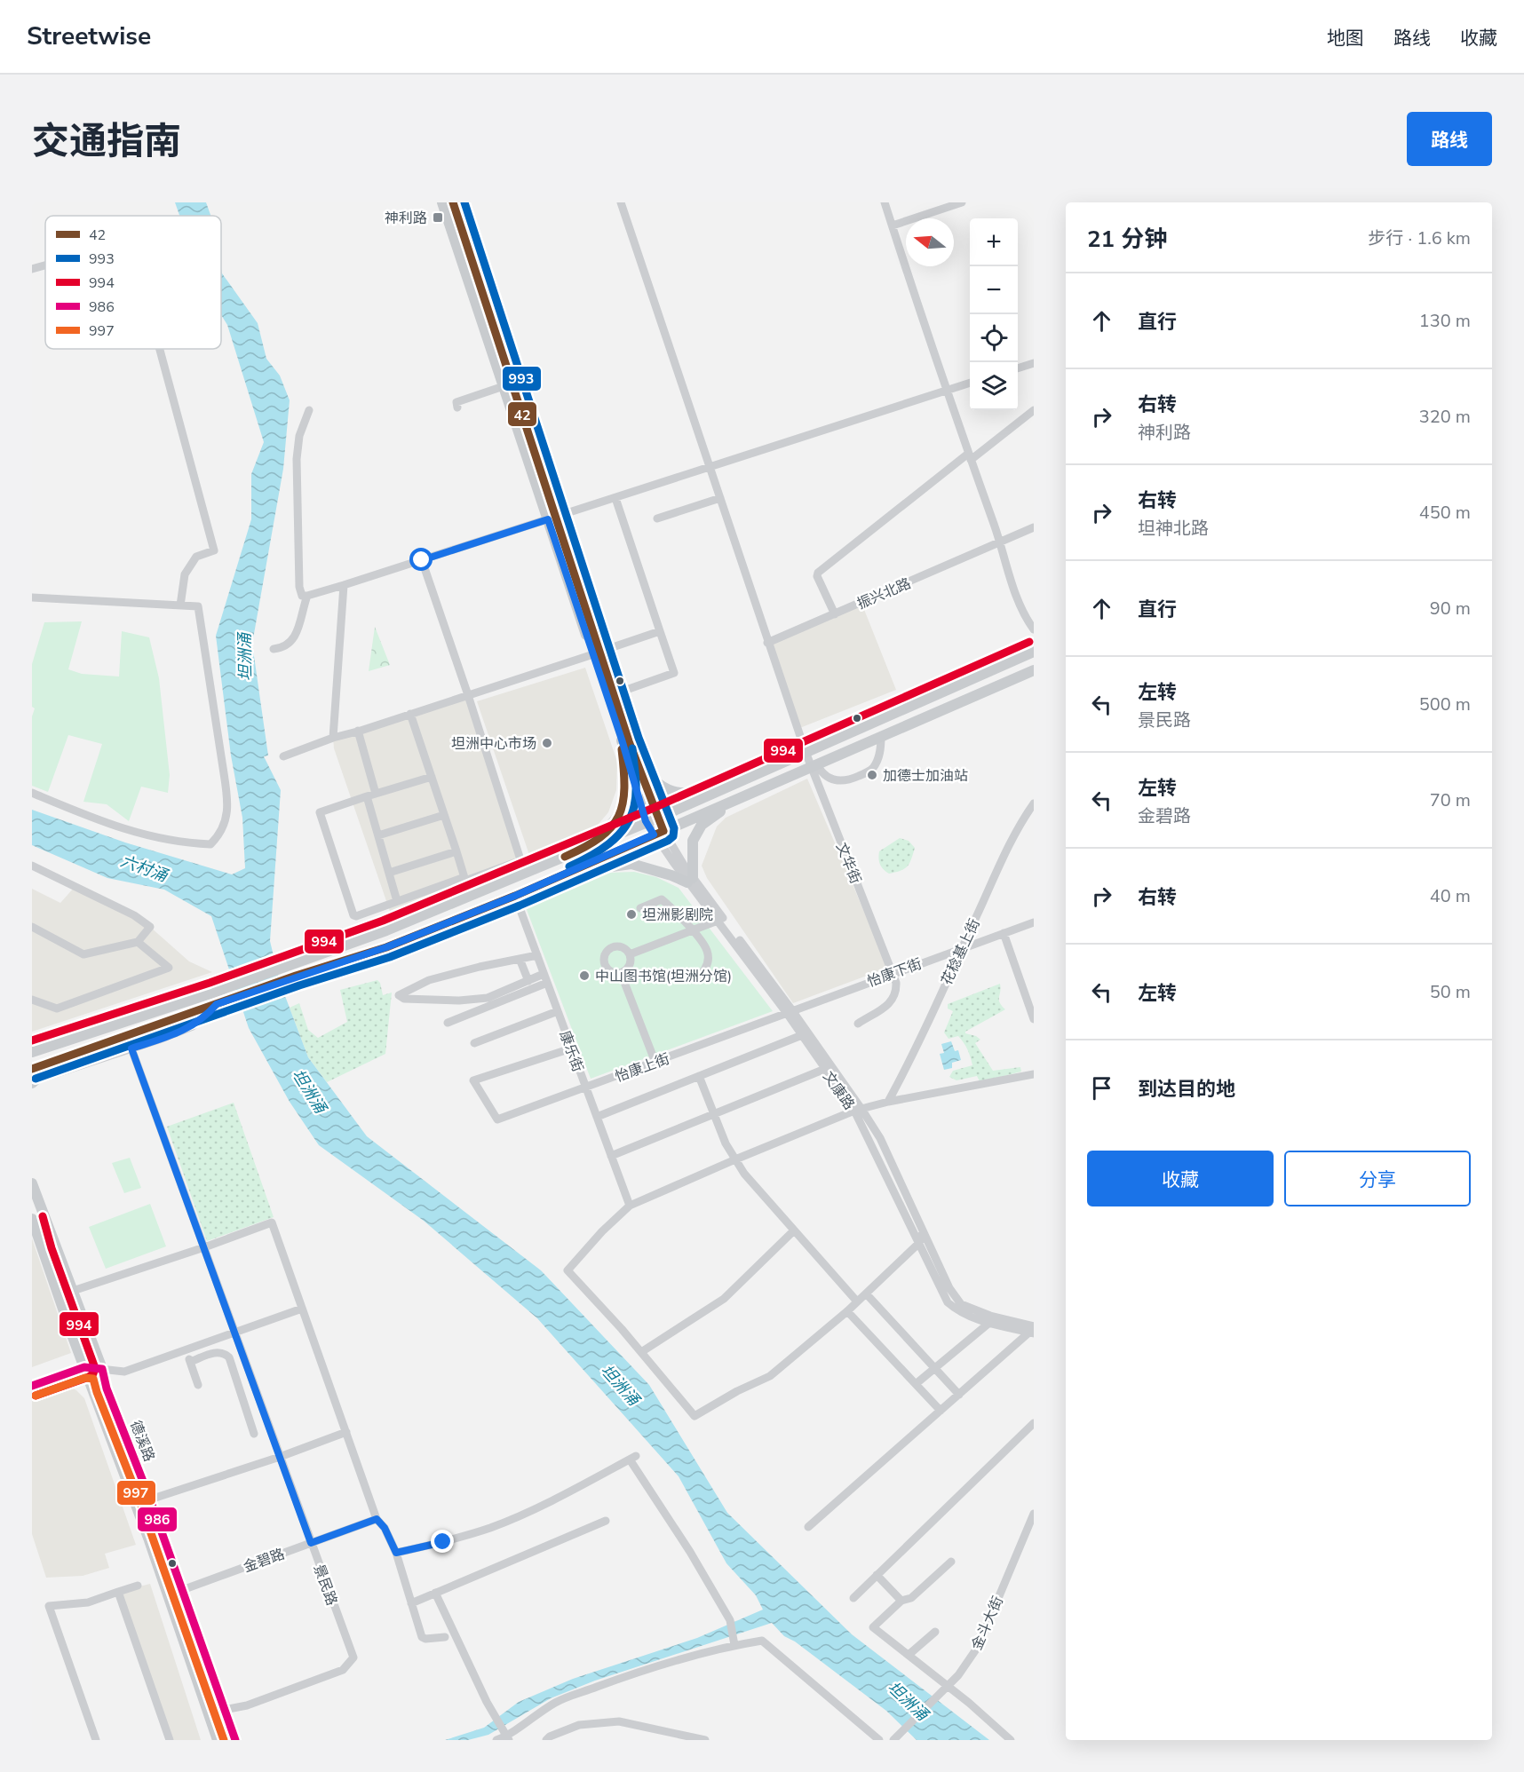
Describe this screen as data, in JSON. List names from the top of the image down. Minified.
{"streets":{"main road":["德溪路"],"street":["振兴北路","文华街","花稔基上街","怡康下街","康乐街","怡康上街","文康路","金碧路","景民路","金斗大街"]},"crossings":[["振兴北路","文华街"],["文华街","怡康下街"],["花稔基上街","怡康下街"],["怡康下街","怡康上街"],["怡康下街","文康路"],["康乐街","怡康上街"],["怡康上街","文康路"],["德溪路","金碧路"],["德溪路","景民路"],["金碧路","景民路"]],"water":["坦洲涌","六村涌"],"places":{"transit":["神利路"],"other":["坦洲中心市场","加德士加油站","坦洲影剧院","中山图书馆(坦洲分馆)"]},"lines":["transit line 42","transit line 993","transit line 994","transit line 986","transit line 997"],"legend":["42","993","994","986","997"],"north":"left","page":{"header":"Streetwise","nav":["地图","路线","收藏"],"title":"交通指南","buttons":["路线",["收藏","分享"]],"heading":["21 分钟","步行 · 1.6 km"],"map_buttons":["+","−"],"list":[["直行","130 m"],["右转","神利路","320 m"],["右转","坦神北路","450 m"],["直行","90 m"],["左转","景民路","500 m"],["左转","金碧路","70 m"],["右转","40 m"],["左转","50 m"],"到达目的地"]}}
